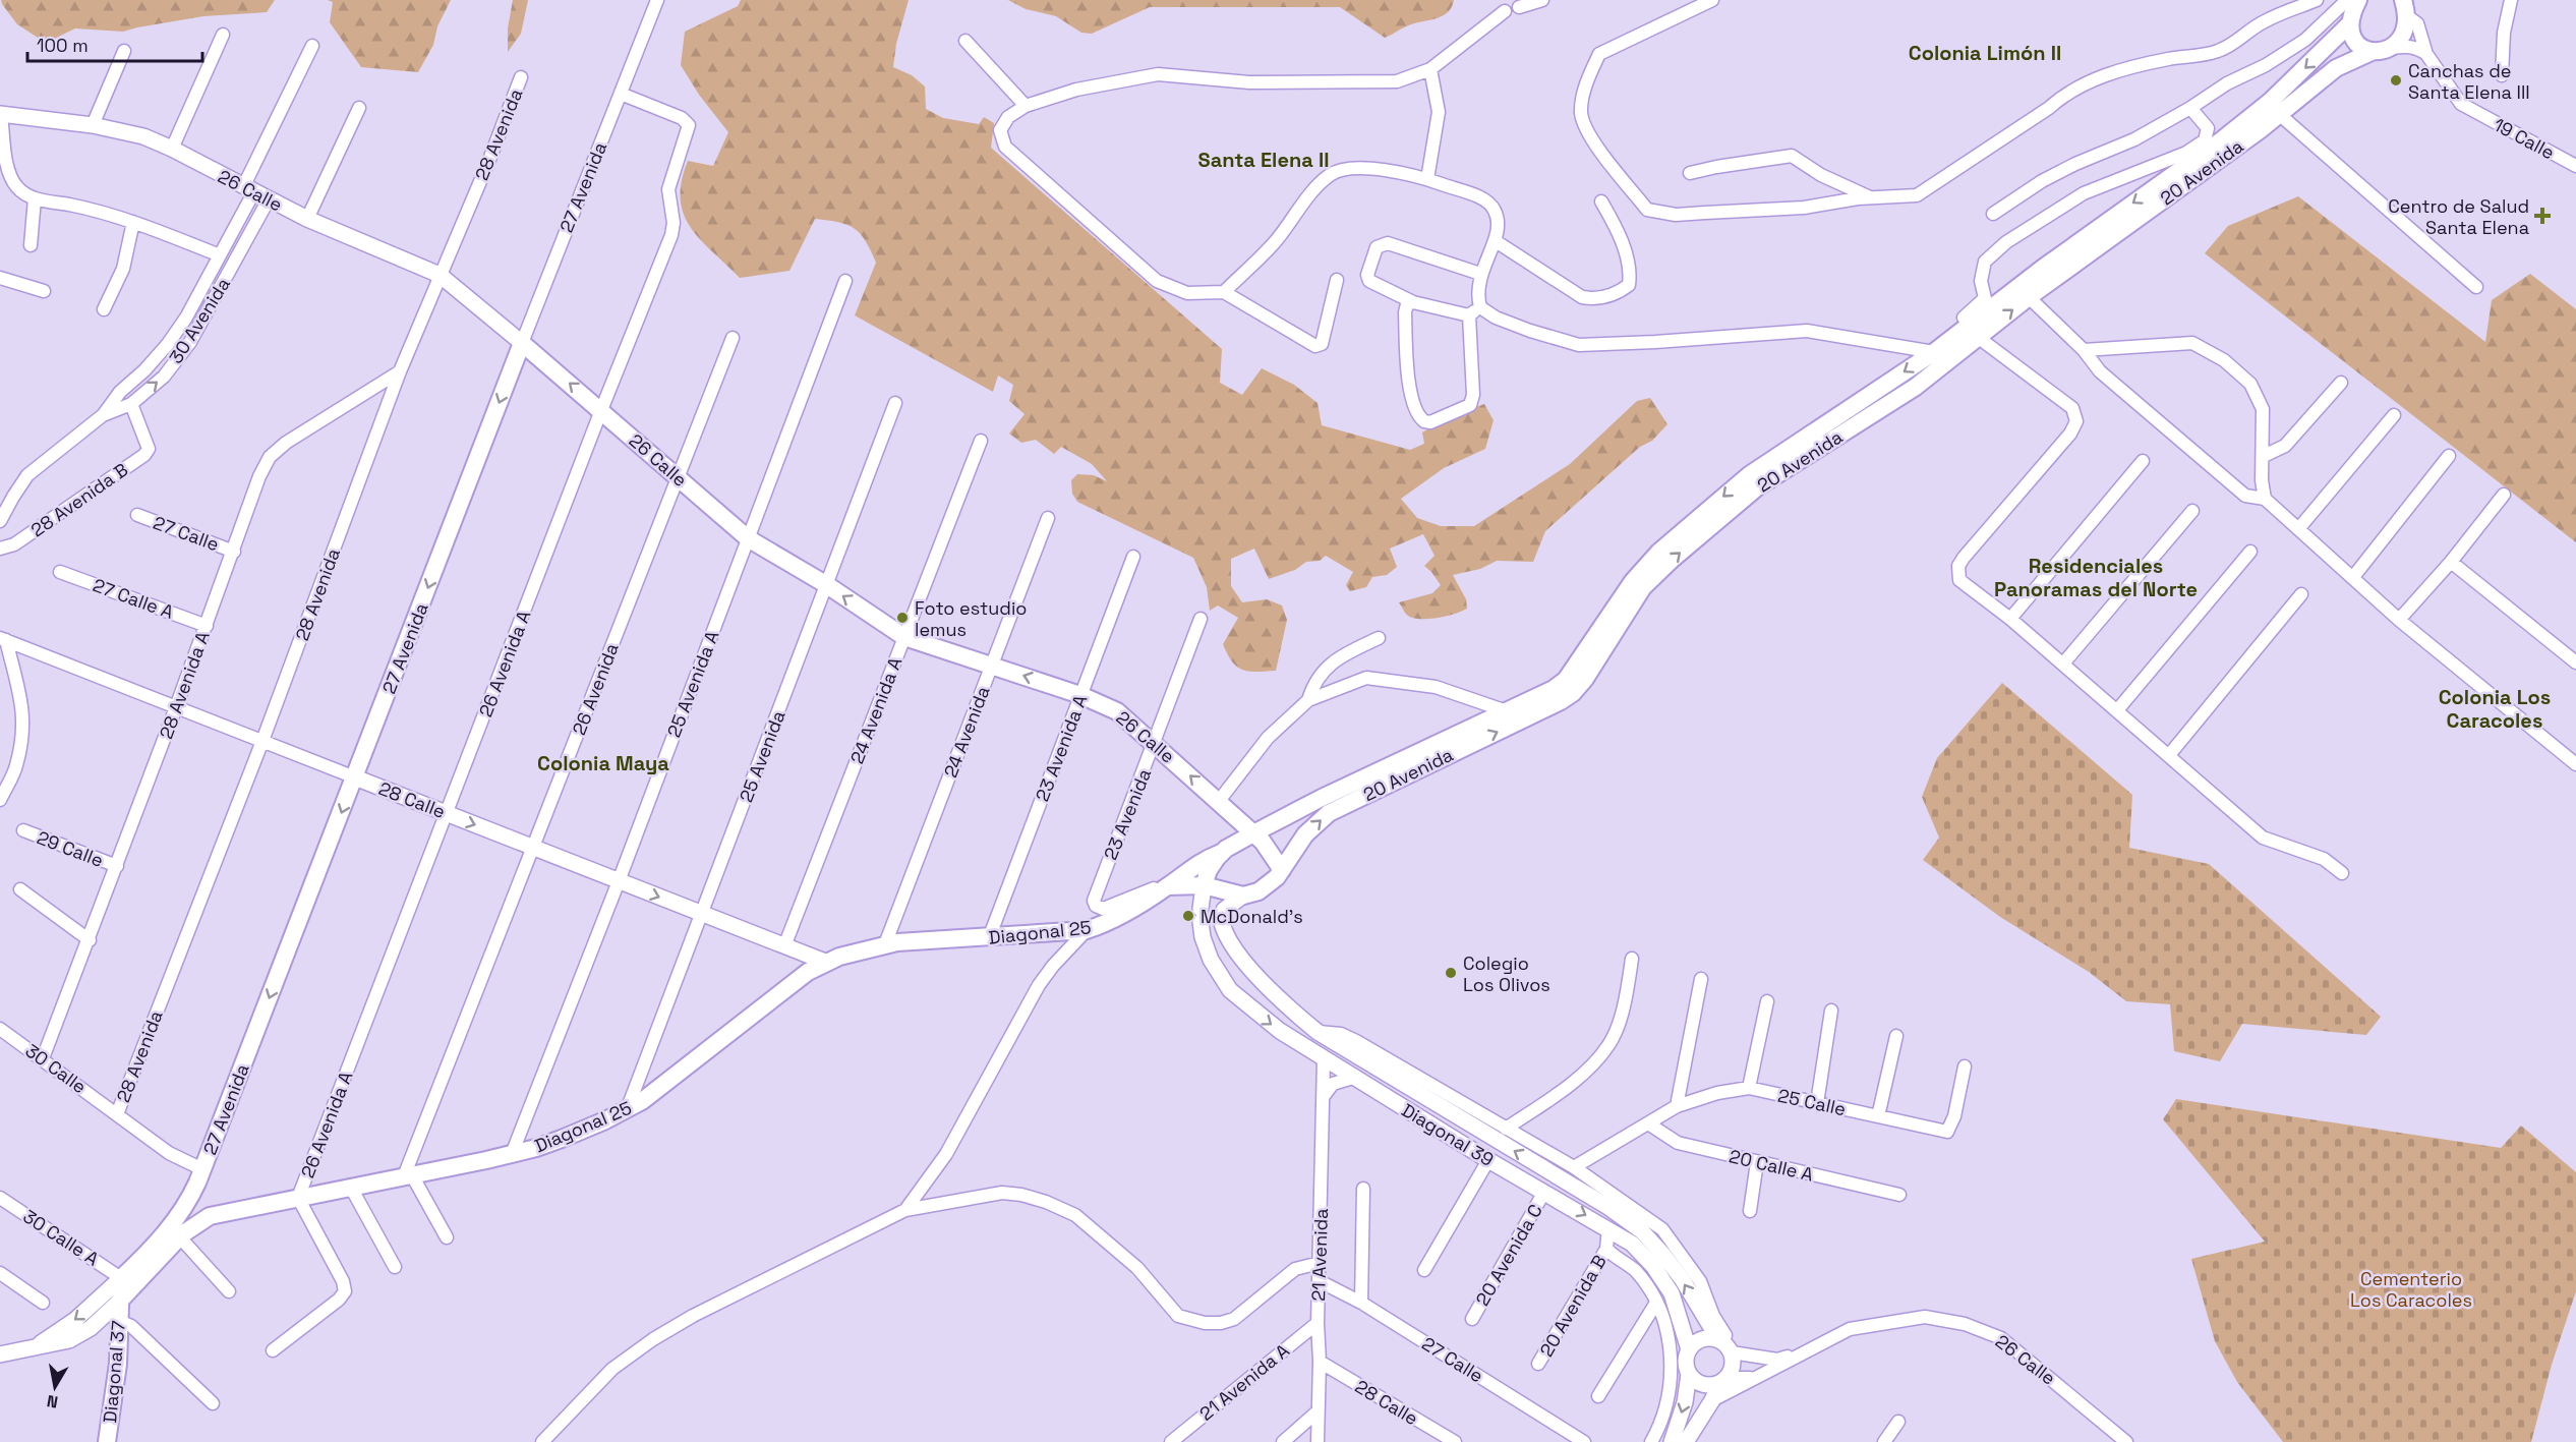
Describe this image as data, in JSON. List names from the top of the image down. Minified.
{"streets":{"main road":["20 Avenida","27 Avenida","26 Calle","Diagonal 25","Diagonal 37"],"street":["28 Avenida","19 Calle","30 Avenida","28 Avenida B","27 Calle","27 Calle A","26 Avenida A","25 Avenida A","28 Avenida A","26 Avenida","24 Avenida A","24 Avenida","23 Avenida A","25 Avenida","28 Calle","23 Avenida","29 Calle","30 Calle","25 Calle","Diagonal 39","20 Calle A","30 Calle A","21 Avenida","20 Avenida C","20 Avenida B","21 Avenida A"]},"crossings":[["28 Avenida","26 Calle"],["28 Avenida","28 Avenida A"],["28 Avenida","28 Calle"],["28 Avenida","30 Calle"],["20 Avenida","26 Calle"],["20 Avenida","Diagonal 25"],["20 Avenida","Diagonal 39"],["27 Avenida","26 Calle"],["27 Avenida","26 Avenida A"],["27 Avenida","28 Calle"],["27 Avenida","Diagonal 25"],["27 Avenida","30 Calle"],["27 Avenida","30 Calle A"],["27 Avenida","Diagonal 37"],["26 Calle","30 Avenida"],["26 Calle","26 Avenida A"],["26 Calle","25 Avenida A"],["26 Calle","26 Avenida"],["26 Calle","24 Avenida A"],["26 Calle","24 Avenida"],["26 Calle","23 Avenida A"],["26 Calle","25 Avenida"],["26 Calle","23 Avenida"],["26 Calle","Diagonal 39"],["30 Avenida","28 Avenida B"],["27 Calle","28 Avenida A"],["27 Calle","21 Avenida"],["27 Calle A","28 Avenida A"],["26 Avenida A","28 Calle"],["26 Avenida A","Diagonal 25"],["25 Avenida A","28 Calle"],["25 Avenida A","Diagonal 25"],["28 Avenida A","28 Calle"],["28 Avenida A","29 Calle"],["28 Avenida A","30 Calle"],["26 Avenida","28 Calle"],["26 Avenida","Diagonal 25"],["24 Avenida A","28 Calle"],["24 Avenida","Diagonal 25"],["23 Avenida A","Diagonal 25"],["25 Avenida","28 Calle"],["25 Avenida","Diagonal 25"],["28 Calle","Diagonal 25"],["28 Calle","21 Avenida"],["23 Avenida","Diagonal 25"],["Diagonal 25","30 Calle A"],["Diagonal 25","Diagonal 37"],["25 Calle","20 Calle A"],["Diagonal 39","21 Avenida"],["Diagonal 39","20 Avenida C"],["30 Calle A","Diagonal 37"],["21 Avenida","21 Avenida A"]],"one_way":["27 Avenida"],"districts":["Colonia Limón II","Santa Elena II","Residenciales Panoramas del Norte","Colonia Los Caracoles","Colonia Maya"],"parks":["Cementerio Los Caracoles"],"places":{"other":["Canchas de Santa Elena III","Foto estudio lemus","McDonald's","Colegio Los Olivos"],"health":["Centro de Salud Santa Elena"]},"scale_bar":"100 m","north":"bottom"}
